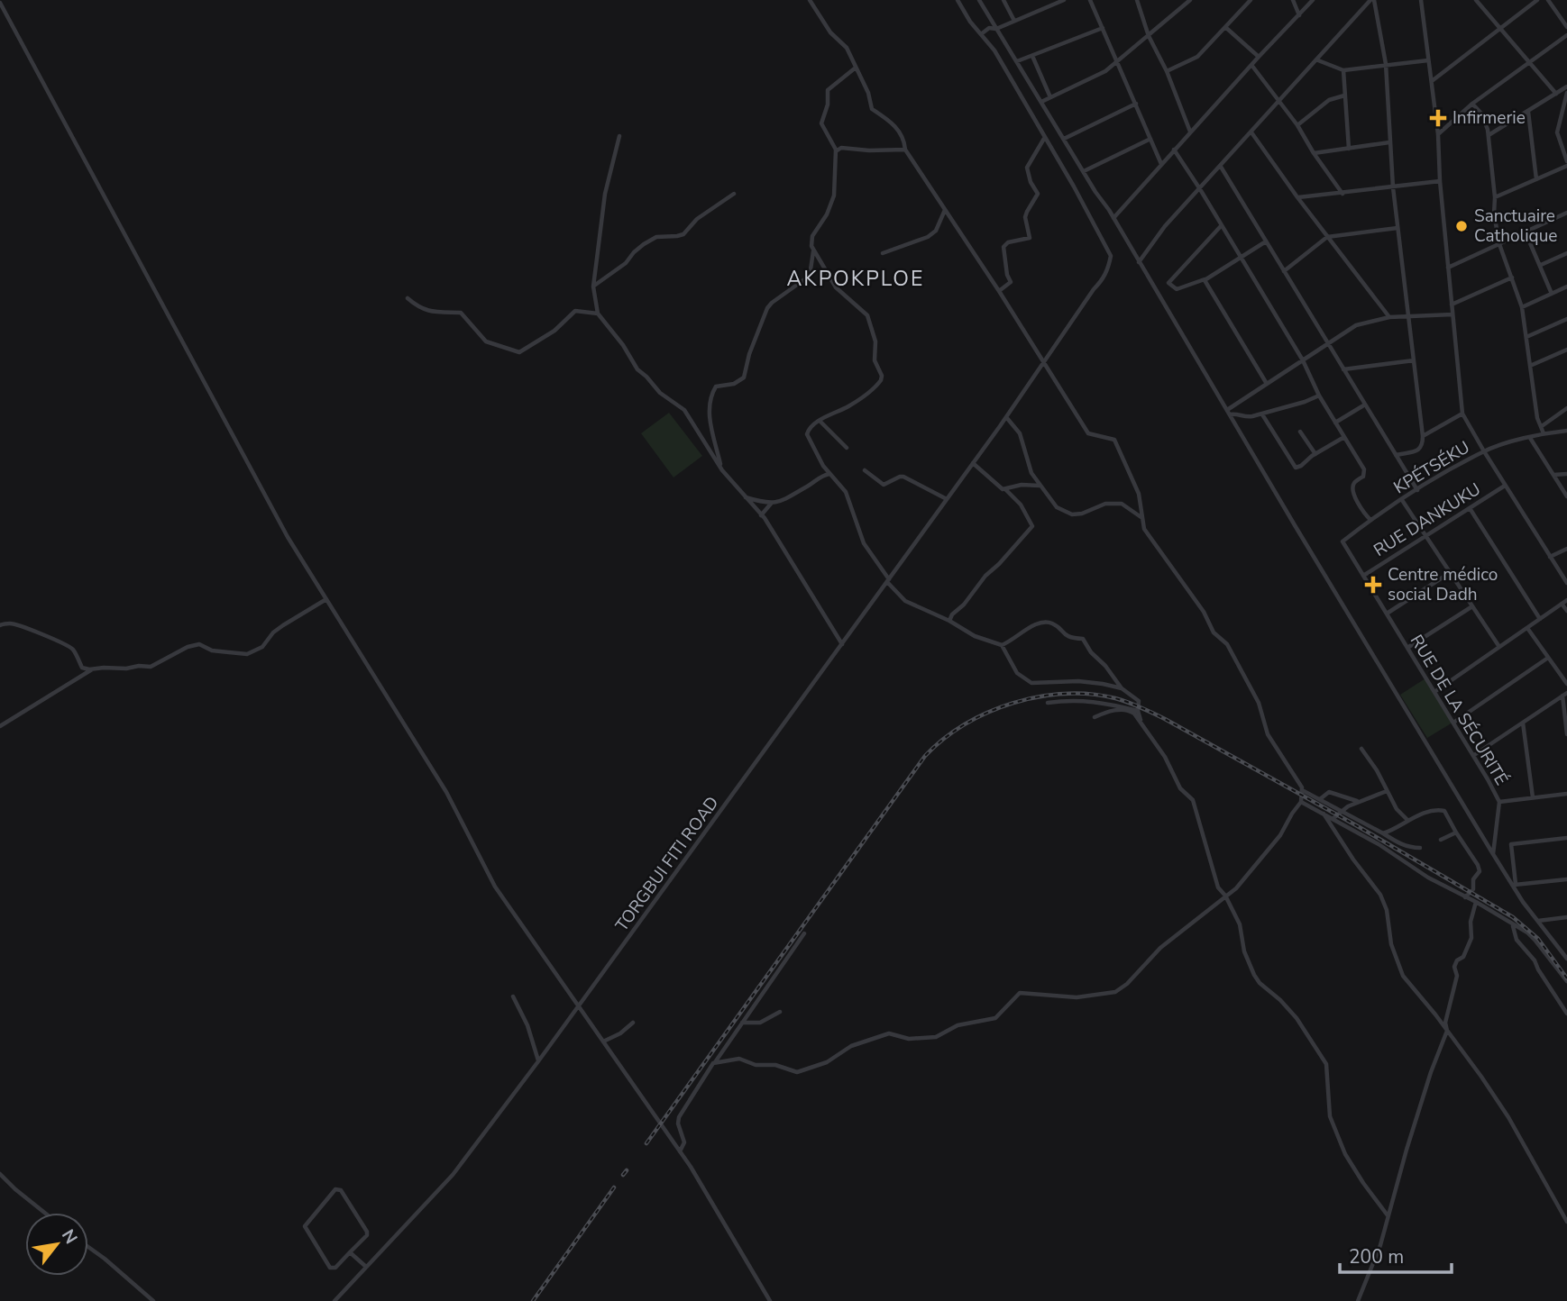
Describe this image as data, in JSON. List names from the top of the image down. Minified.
{"streets":{"street":["KPÉTSÉKU","RUE DANKUKU","RUE DE LA SÉCURITÉ","TORGBUI FITI ROAD"]},"crossings":[["KPÉTSÉKU","RUE DE LA SÉCURITÉ"],["RUE DANKUKU","RUE DE LA SÉCURITÉ"]],"districts":["AKPOKPLOE"],"places":{"health":["Infirmerie","Centre médico social Dadh"],"other":["Sanctuaire Catholique"]},"scale_bar":"200 m","north":"top right"}
